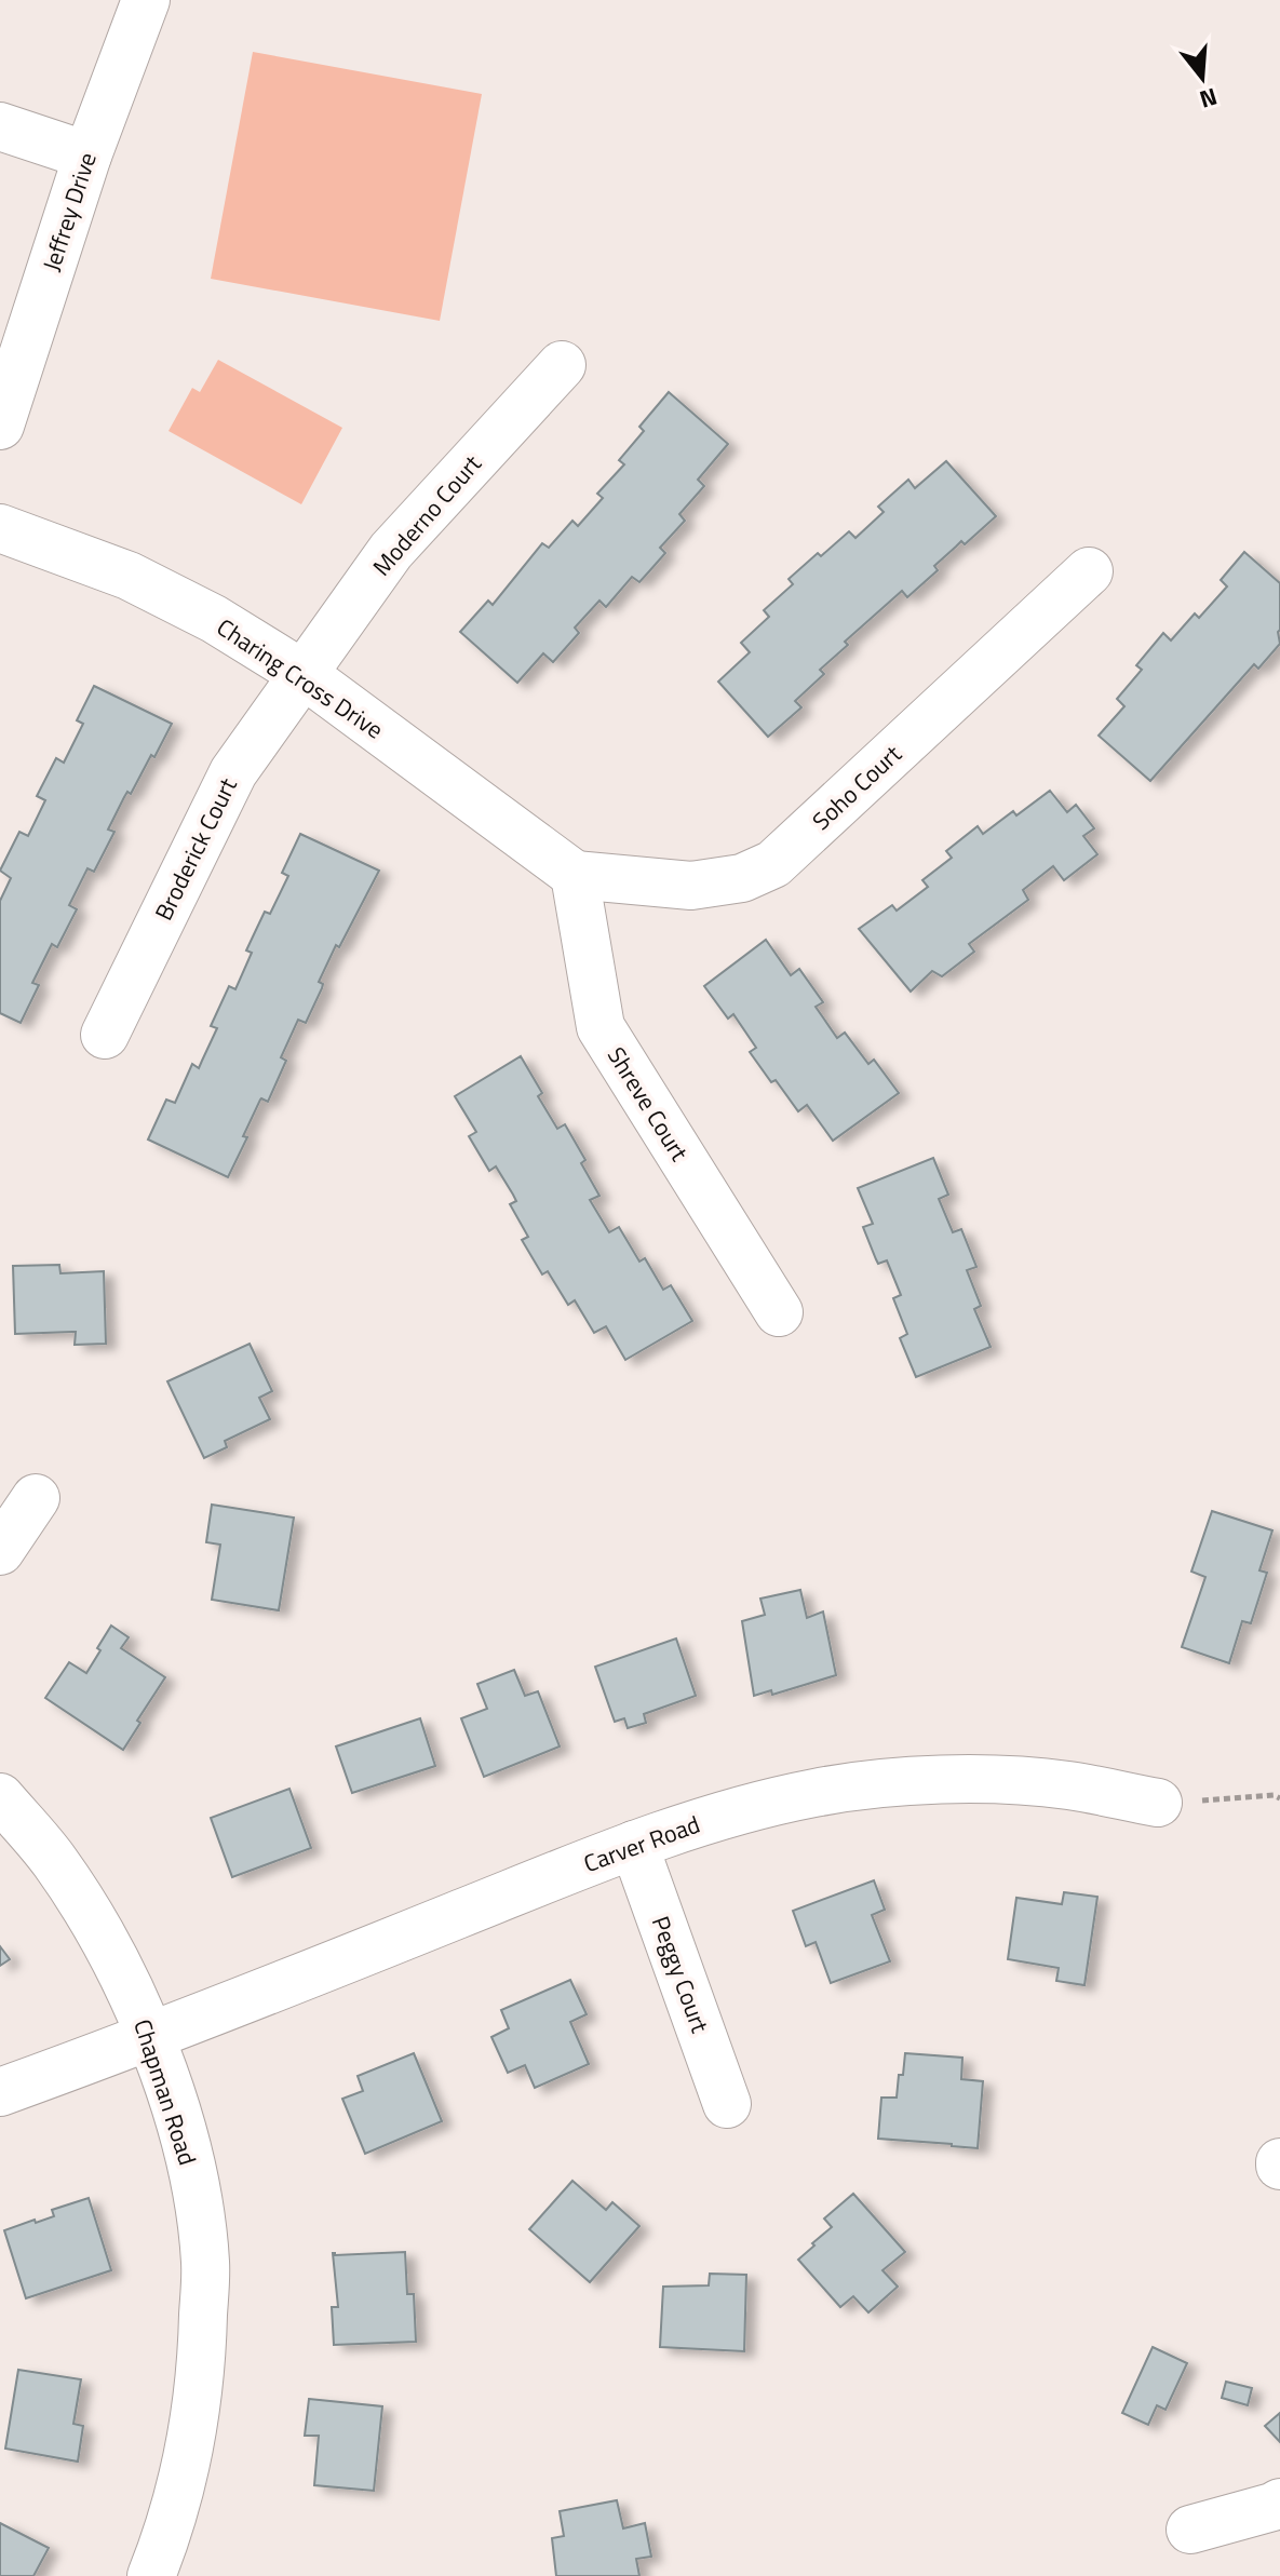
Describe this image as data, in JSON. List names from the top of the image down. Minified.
{"streets":{"street":["Jeffrey Drive","Moderno Court","Charing Cross Drive","Soho Court","Broderick Court","Shreve Court","Carver Road","Peggy Court","Chapman Road"]},"crossings":[["Moderno Court","Charing Cross Drive"],["Moderno Court","Broderick Court"],["Charing Cross Drive","Soho Court"],["Charing Cross Drive","Broderick Court"],["Charing Cross Drive","Shreve Court"],["Soho Court","Shreve Court"],["Carver Road","Peggy Court"],["Carver Road","Chapman Road"]],"north":"bottom"}
